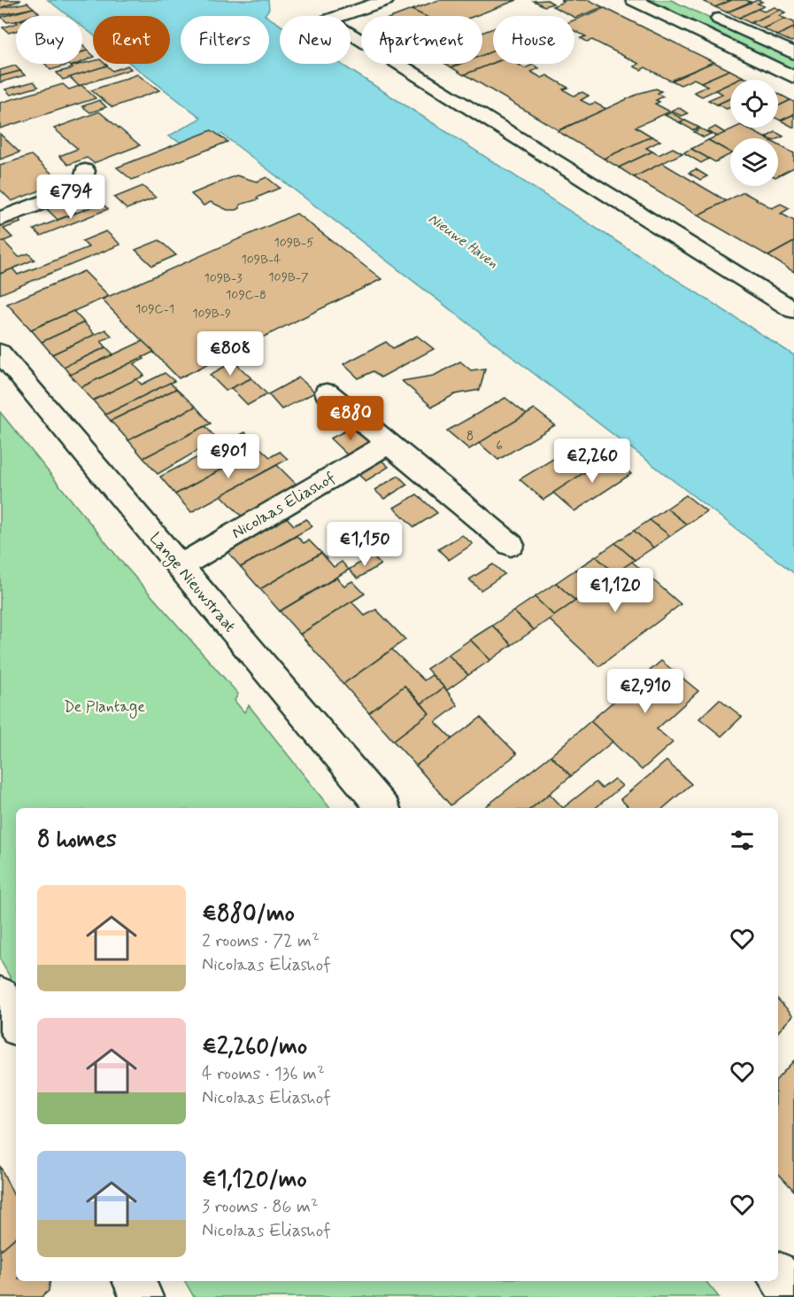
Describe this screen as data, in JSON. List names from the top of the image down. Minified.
{"streets":{"street":["Nicolaas Eliashof","Lange Nieuwstraat"]},"crossings":[["Nicolaas Eliashof","Lange Nieuwstraat"]],"water":["Nieuwe Haven"],"parks":["De Plantage"],"house_numbers":["109B-5","109B-4","109B-7","109B-3","109C-8","109C-1","109B-9","8","6"],"page":{"chip":["Buy","Rent","Filters","New","Apartment","House"],"price":["€794","€808","€880","€901","€2,260","€1,150","€1,120","€2,910"],"heading":"8 homes","list":[{"name":"€880/mo","note":"2 rooms · 72 m² · Nicolaas Eliashof"},{"name":"€2,260/mo","note":"4 rooms · 136 m² · Nicolaas Eliashof"},{"name":"€1,120/mo","note":"3 rooms · 86 m² · Nicolaas Eliashof"}]}}
